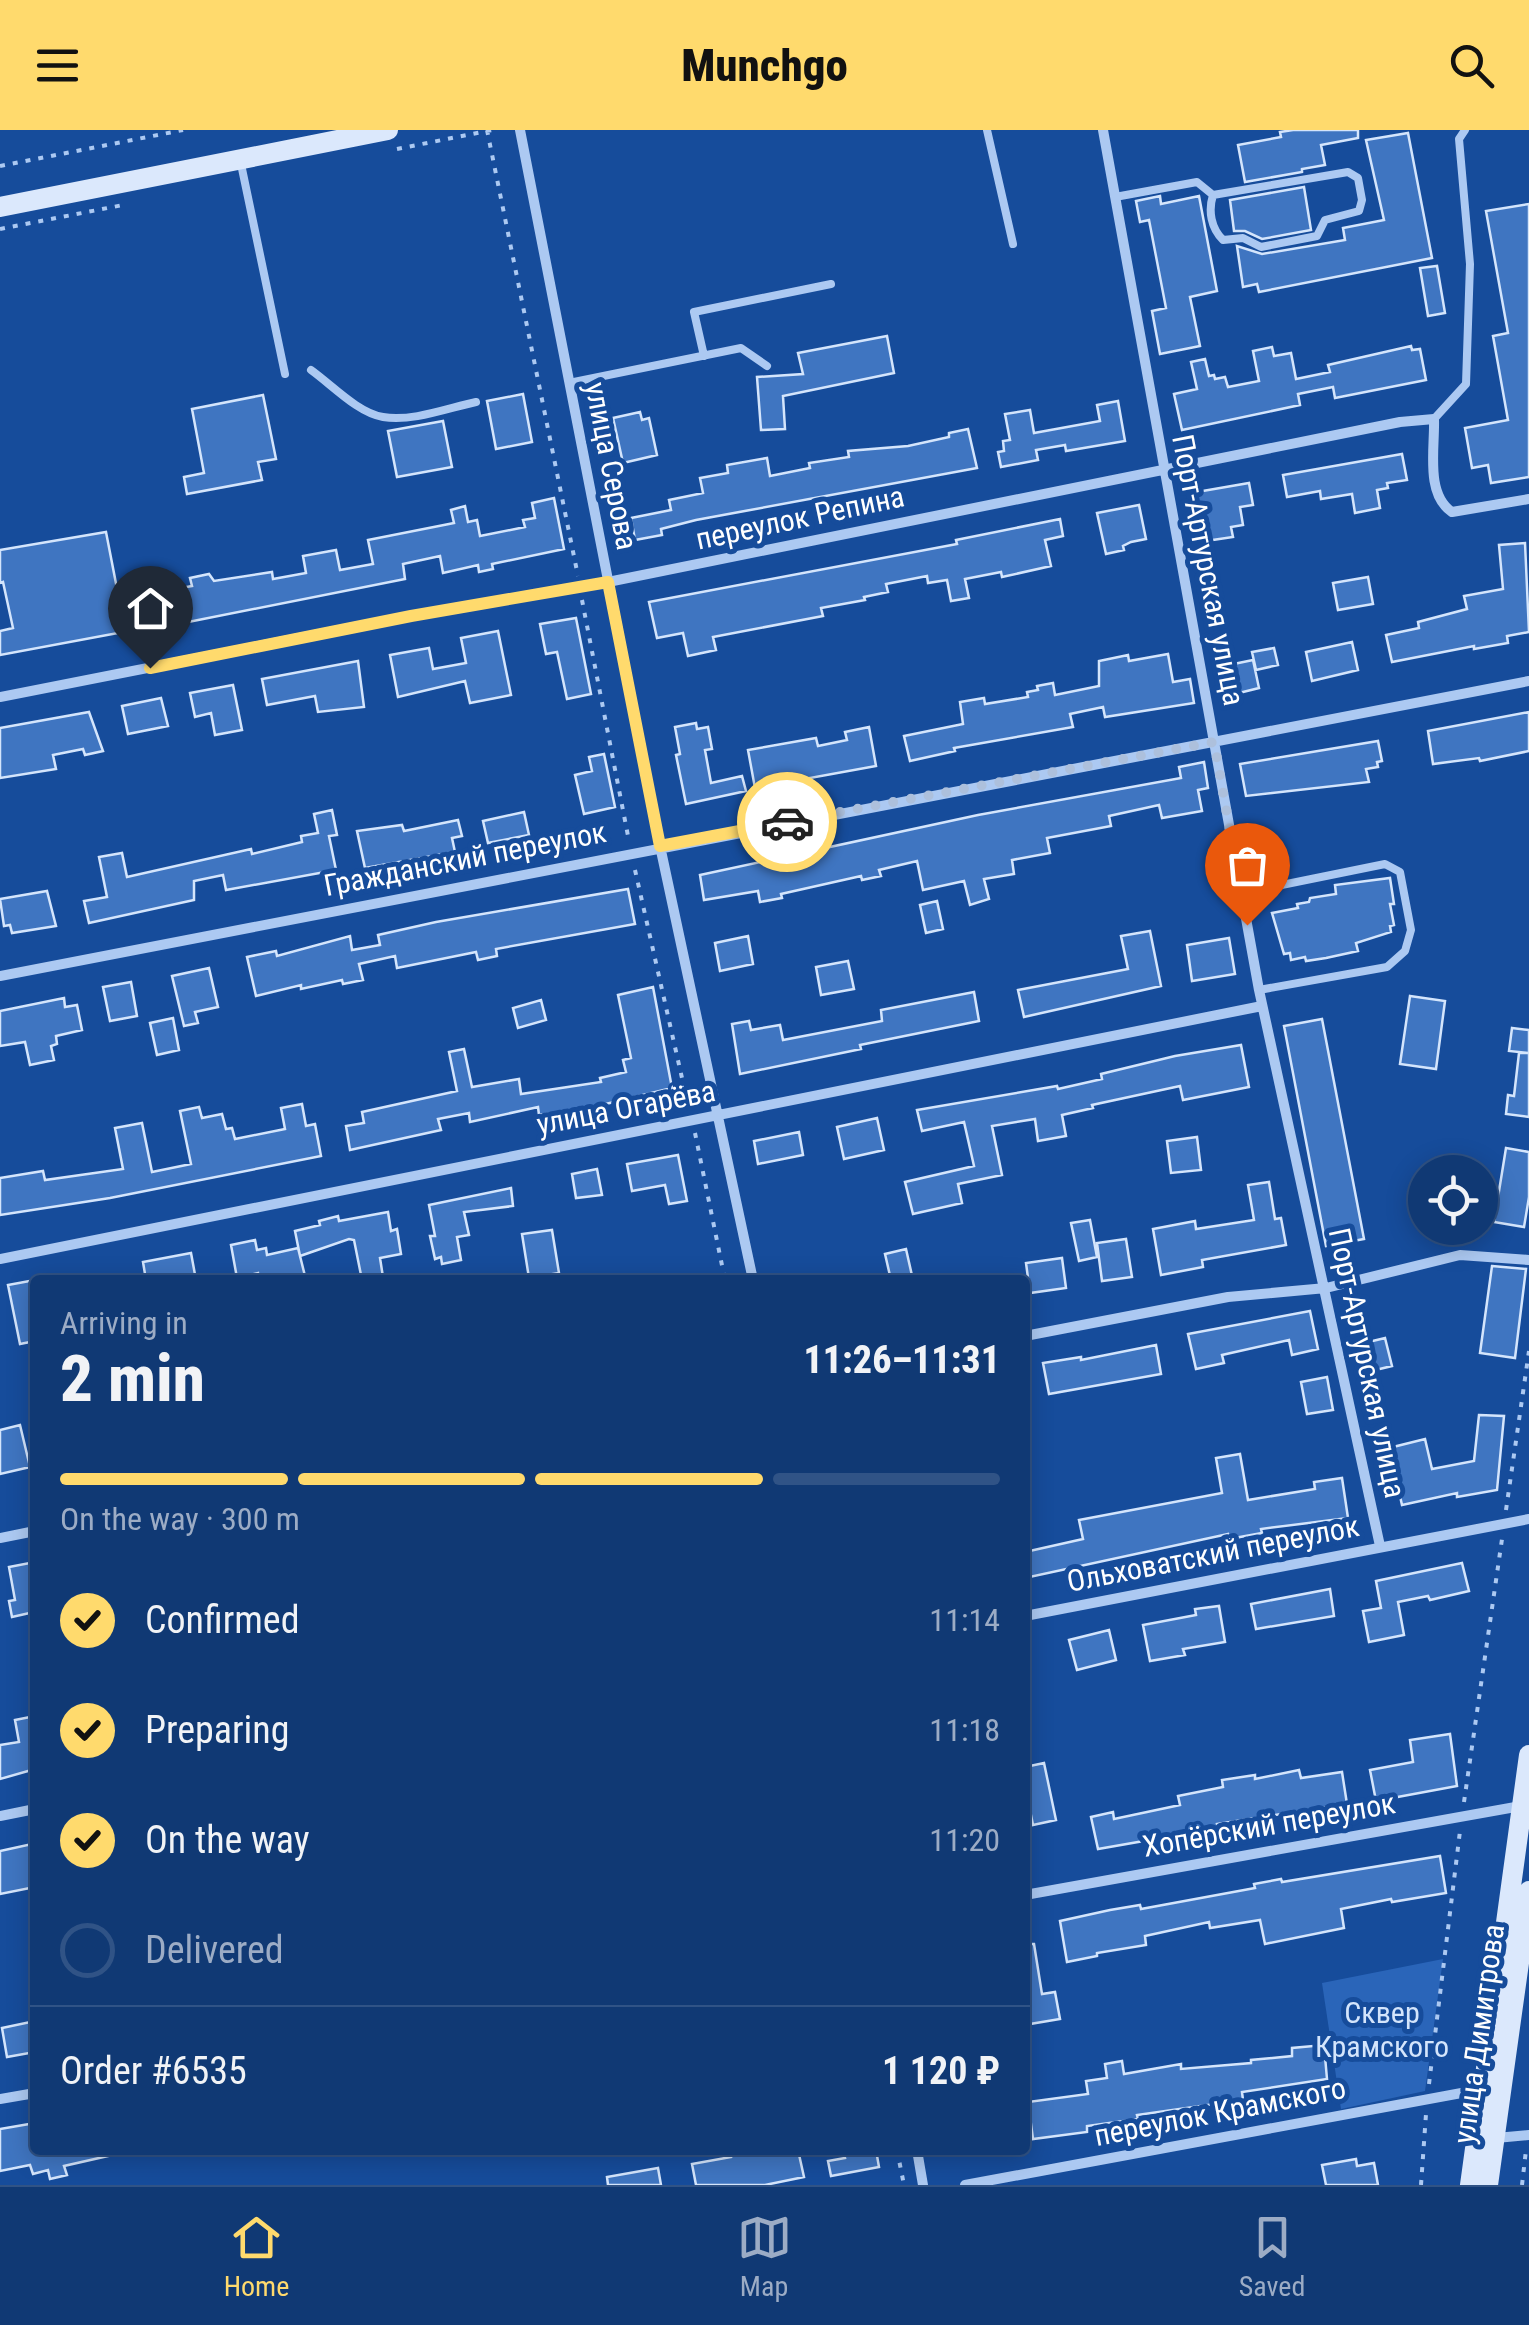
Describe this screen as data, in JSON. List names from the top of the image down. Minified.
{"streets":{"main road":["улица Димитрова"],"street":["улица Серова","переулок Репина","Порт-Артурская улица","Гражданский переулок","улица Огарёва","Ольховатский переулок","Хопёрский переулок","переулок Крамского"]},"crossings":[["улица Серова","переулок Репина"],["улица Серова","Гражданский переулок"],["улица Серова","улица Огарёва"],["переулок Репина","Порт-Артурская улица"],["Порт-Артурская улица","Гражданский переулок"],["Порт-Артурская улица","улица Огарёва"],["Порт-Артурская улица","Ольховатский переулок"],["Хопёрский переулок","улица Димитрова"],["улица Димитрова","переулок Крамского"]],"parks":["Сквер Крамского"],"page":{"header":"Munchgo","heading":["2 min","Arriving in","11:26–11:31"],"panel":["Order #6535","1 120 ₽"],"bar":"On the way · 300 m","list":[["Confirmed","11:14"],["Preparing","11:18"],["On the way","11:20"],"Delivered"],"tabs":["Home","Map","Saved"]}}
